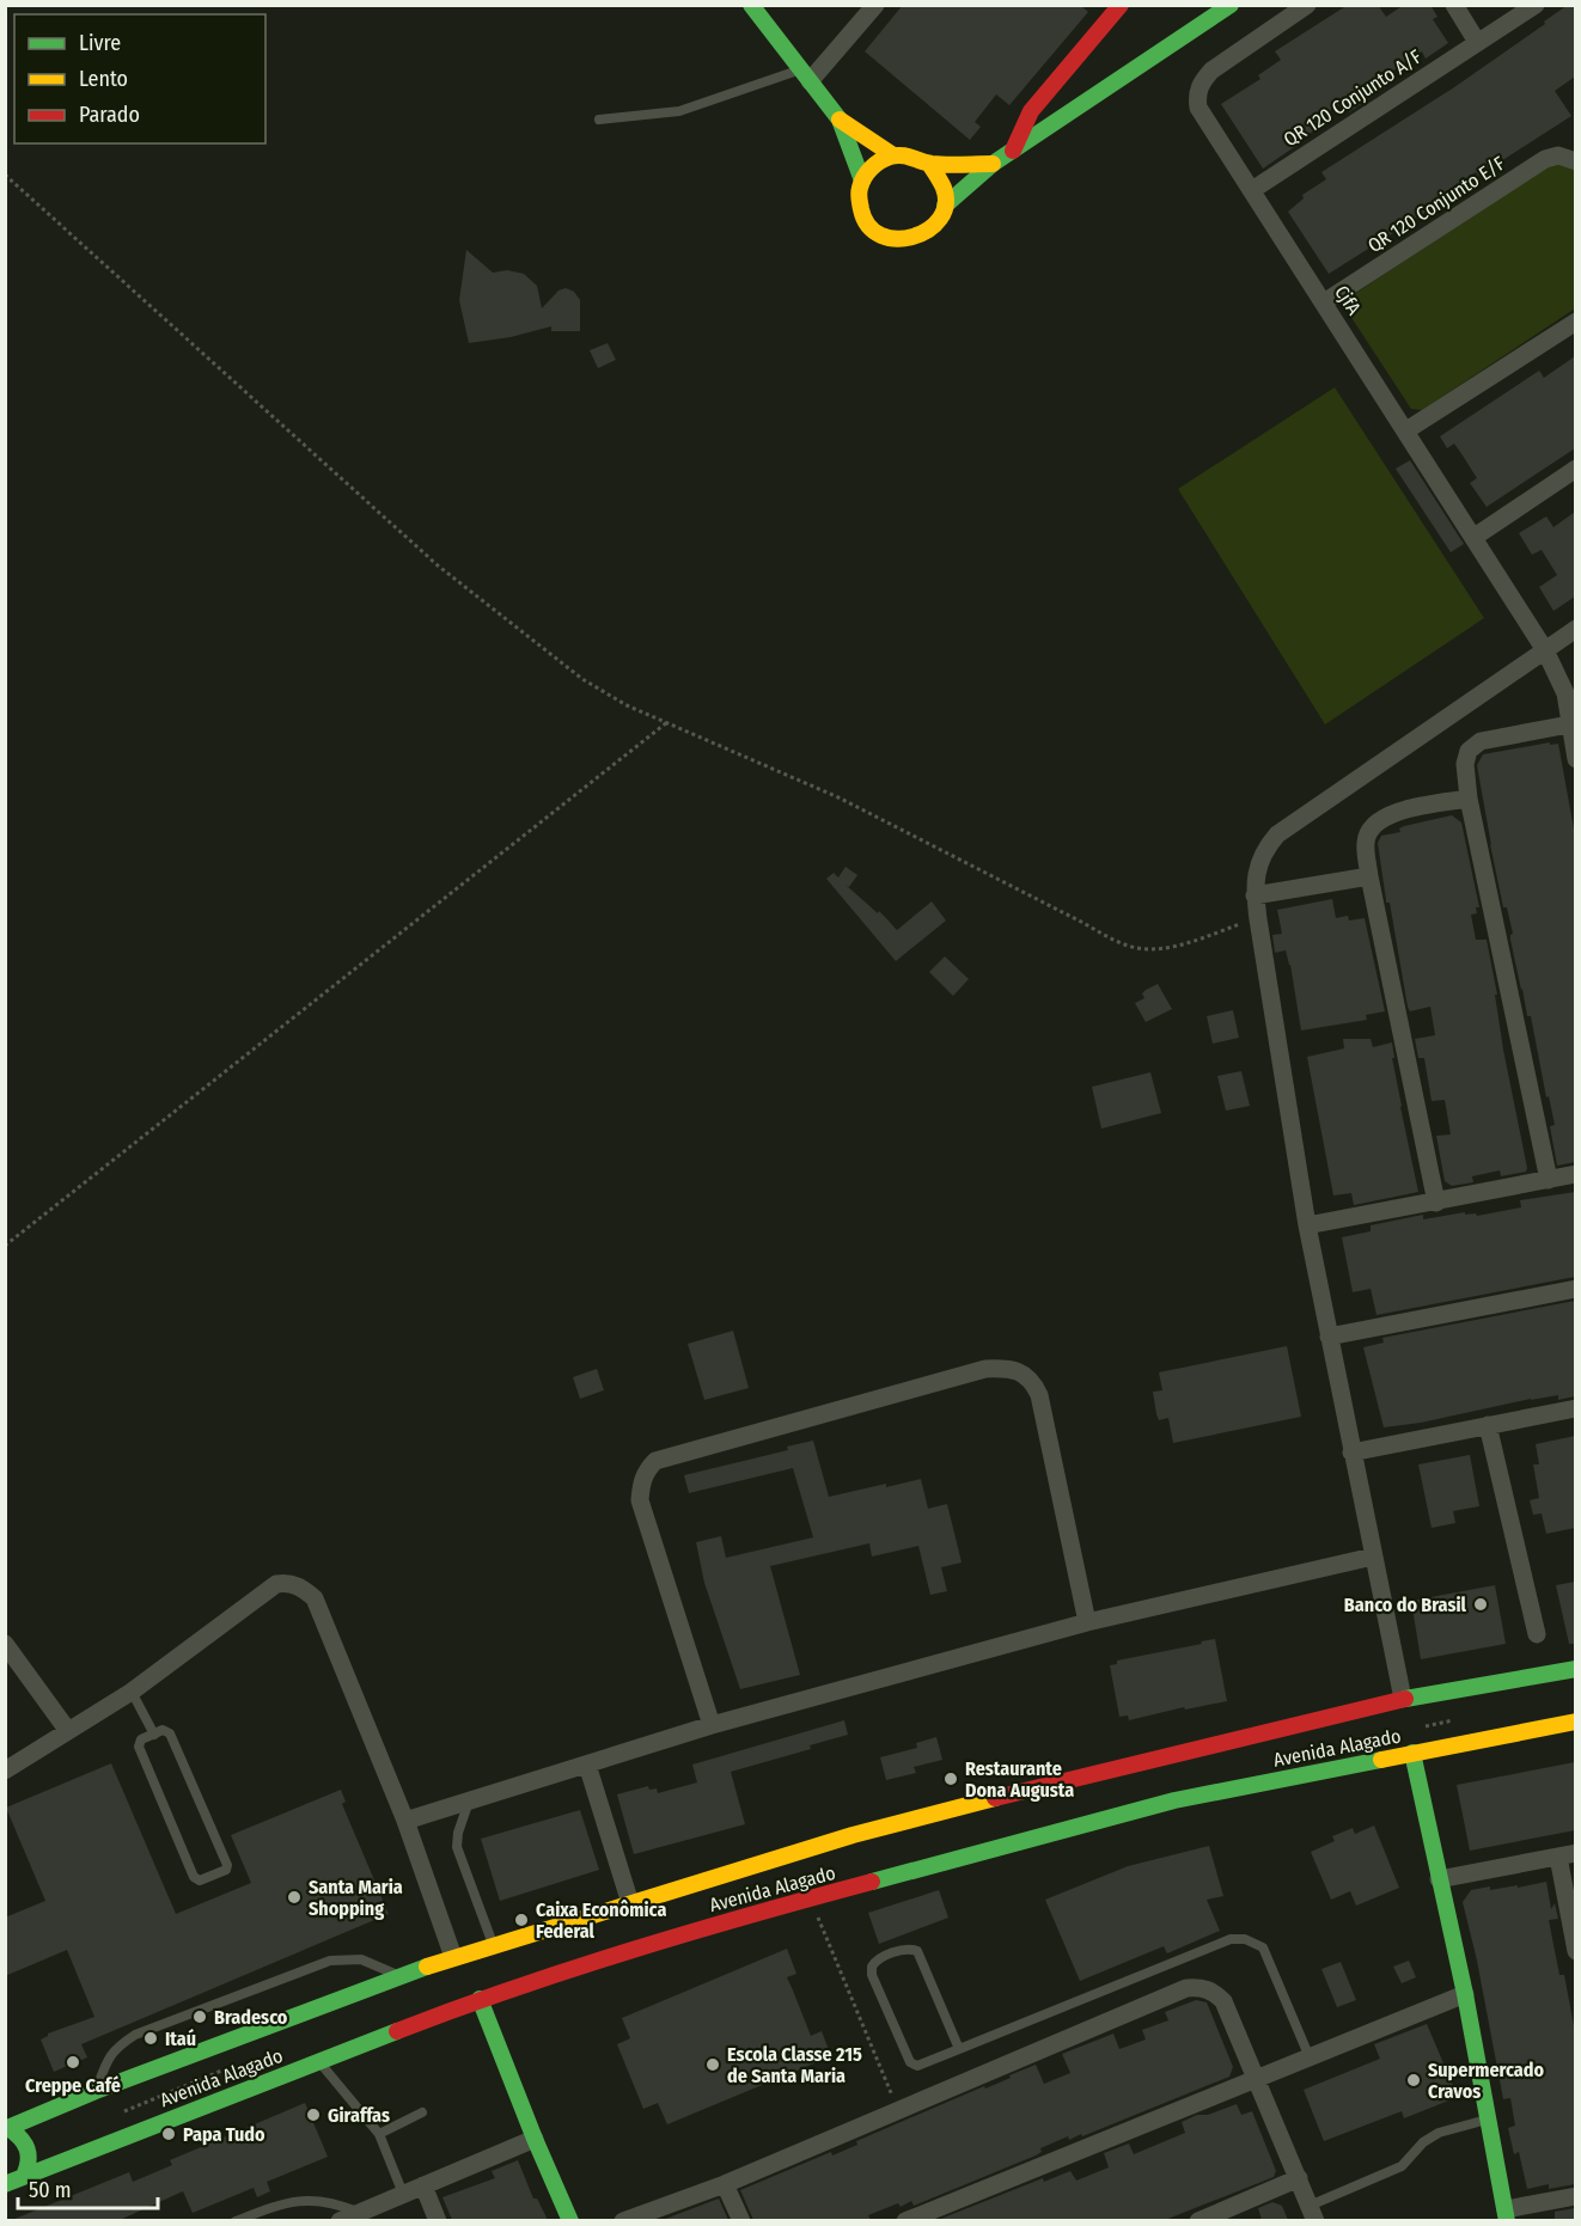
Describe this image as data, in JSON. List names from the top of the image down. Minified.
{"streets":{"main road":["Avenida Alagado"],"street":["QR 120 Conjunto A/F","QR 120 Conjunto E/F","CjfA"]},"crossings":[["QR 120 Conjunto A/F","CjfA"],["QR 120 Conjunto E/F","CjfA"]],"places":["Banco do Brasil","Restaurante Dona Augusta","Santa Maria Shopping","Caixa Econômica Federal","Bradesco","Itaú","Creppe Café","Escola Classe 215 de Santa Maria","Supermercado Cravos","Giraffas","Papa Tudo"],"legend":["Livre","Lento","Parado"],"scale_bar":"50 m"}
